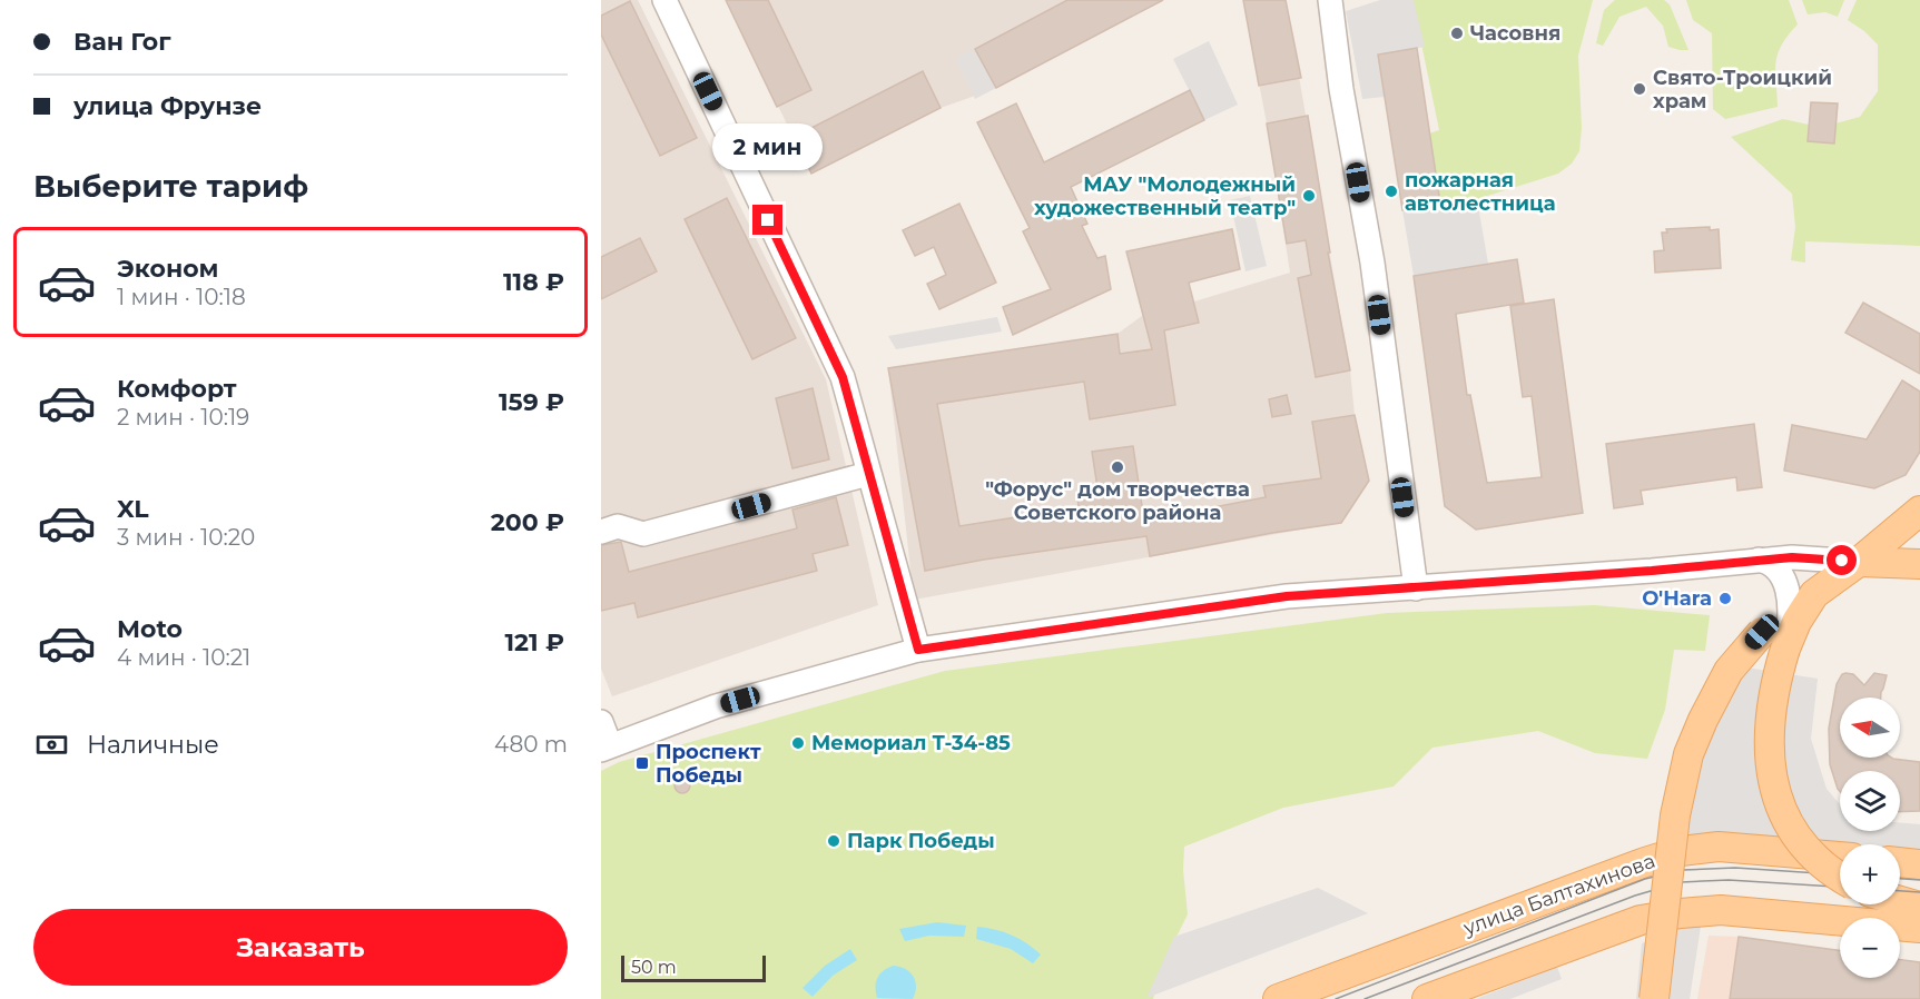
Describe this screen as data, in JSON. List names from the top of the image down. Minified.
{"streets":{"main road":["улица Балтахинова"]},"places":{"other":["Часовня","Свято-Троицкий храм","пожарная автолестница","МАУ \"Молодежный художественный театр\"","\"Форус\" дом творчества Советского района","O'Hara","Мемориал Т-34-85","Парк Победы"],"transit":["Проспект Победы"]},"scale_bar":"50 m","north":"left","page":{"banner":["Ван Гог","улица Фрунзе"],"bubble":"2 мин","heading":"Выберите тариф","list":[{"name":"Эконом","note":"1 мин · 10:18","value":"118 ₽"},{"name":"Комфорт","note":"2 мин · 10:19","value":"159 ₽"},{"name":"XL","note":"3 мин · 10:20","value":"200 ₽"},{"name":"Moto","note":"4 мин · 10:21","value":"121 ₽"}],"map_buttons":["+","−"],"pay":["Наличные","480 m"],"buttons":"Заказать","scale":"50 m"}}
